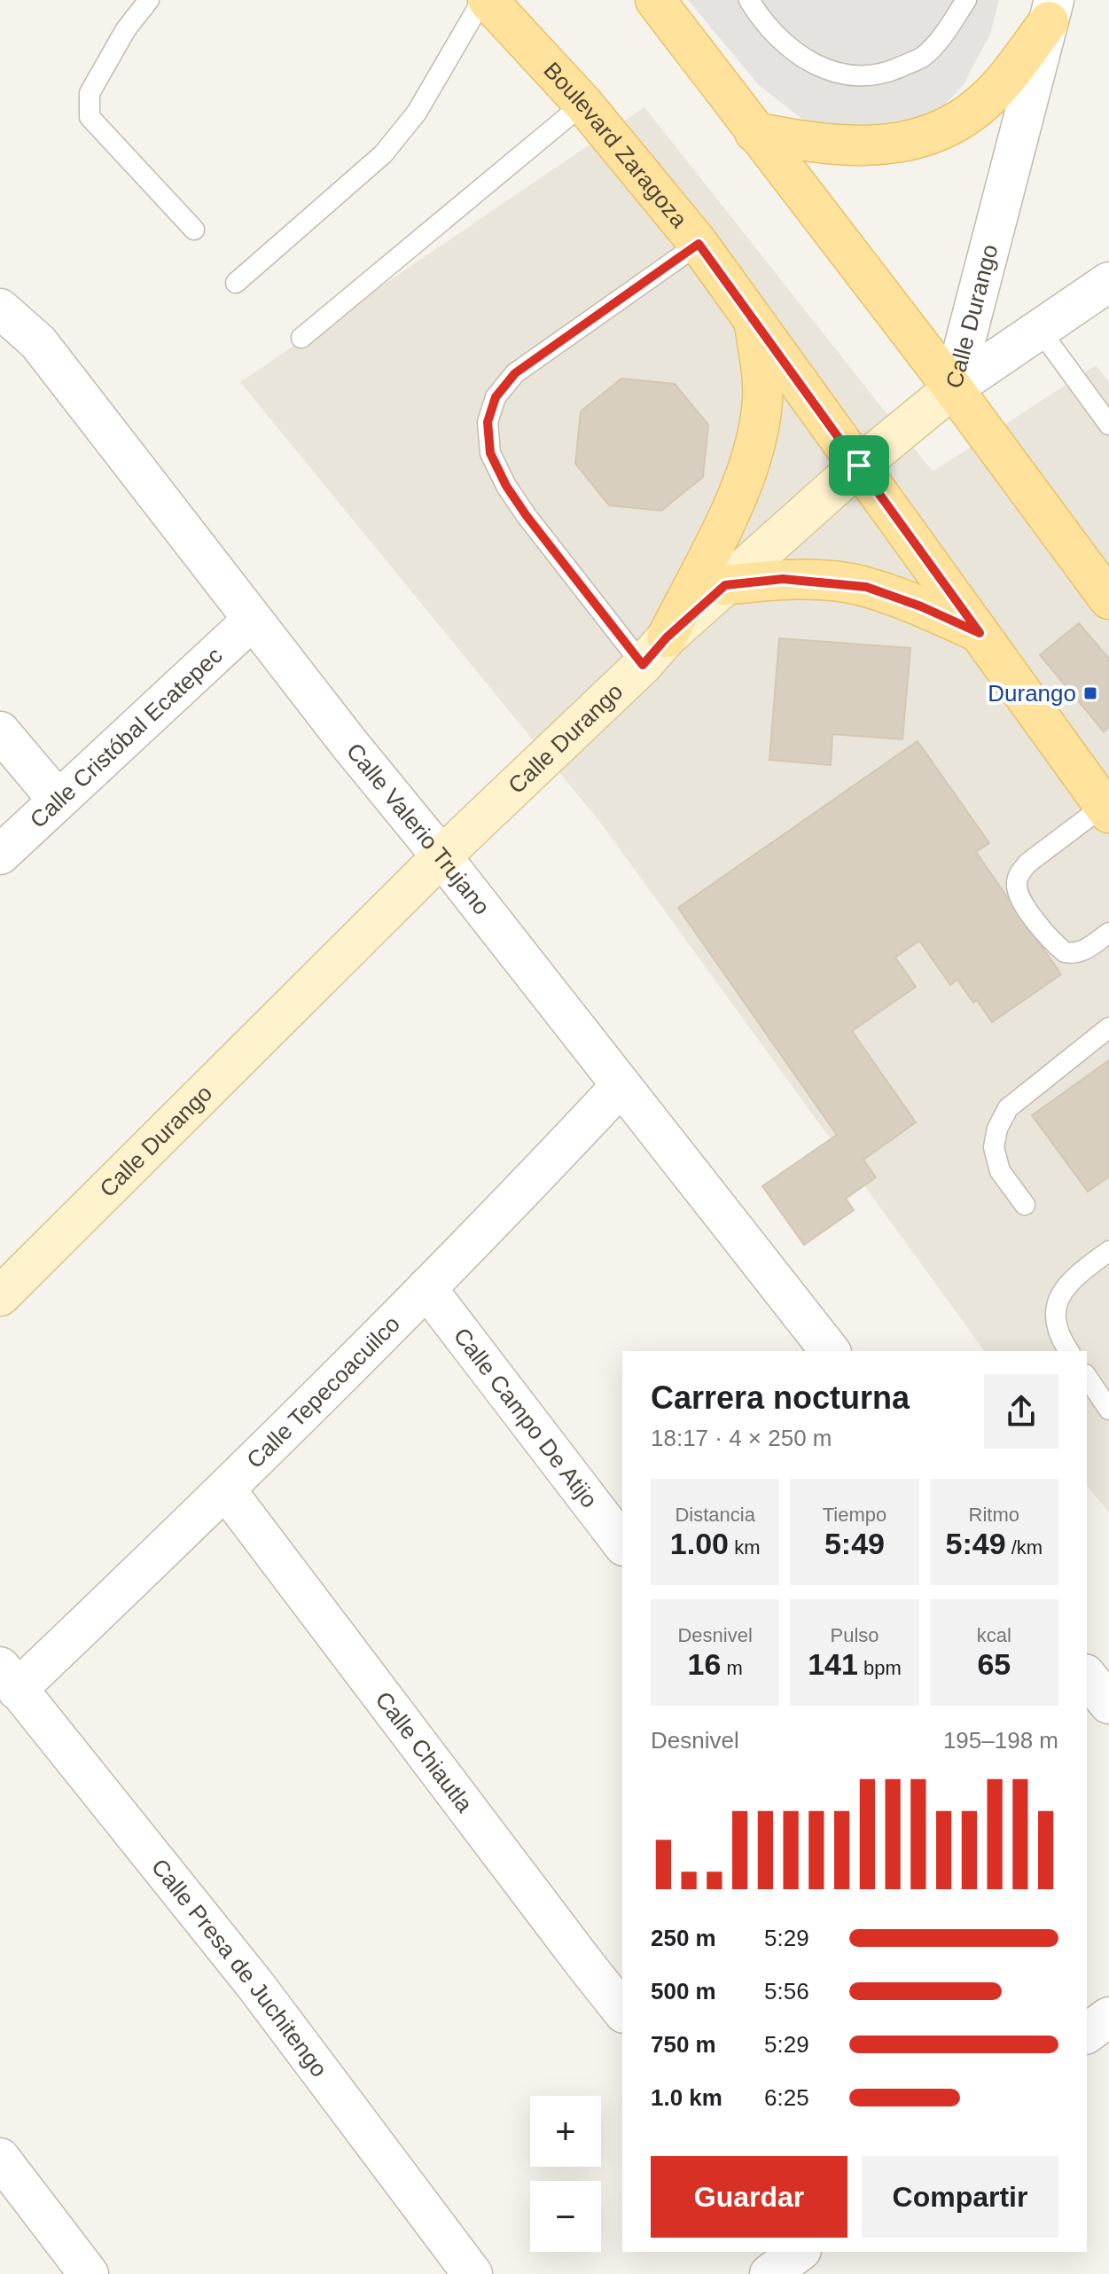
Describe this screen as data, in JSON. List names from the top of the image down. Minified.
{"streets":{"main road":["Boulevard Zaragoza","Calle Durango"],"street":["Calle Cristóbal Ecatepec","Calle Valerio Trujano","Calle Tepecoacuilco","Calle Campo De Atijo","Calle Chiautla","Calle Presa de Juchitengo"]},"crossings":[["Boulevard Zaragoza","Calle Durango"],["Calle Durango","Calle Valerio Trujano"],["Calle Cristóbal Ecatepec","Calle Valerio Trujano"],["Calle Valerio Trujano","Calle Tepecoacuilco"],["Calle Tepecoacuilco","Calle Campo De Atijo"],["Calle Tepecoacuilco","Calle Chiautla"],["Calle Tepecoacuilco","Calle Presa de Juchitengo"]],"places":{"transit":["Durango"]},"page":{"heading":["Carrera nocturna","18:17 · 4 × 250 m"],"stats":[["Distancia","1.00 km"],["Tiempo","5:49"],["Ritmo","5:49 /km"],["Desnivel","16 m"],["Pulso","141 bpm"],["kcal","65"]],"chart":["Desnivel","195–198 m"],"list":[{"name":"250 m","note":"5:29"},{"name":"500 m","note":"5:56"},{"name":"750 m","note":"5:29"},{"name":"1.0 km","note":"6:25"}],"map_buttons":["+","−"],"buttons":["Guardar","Compartir"]}}
